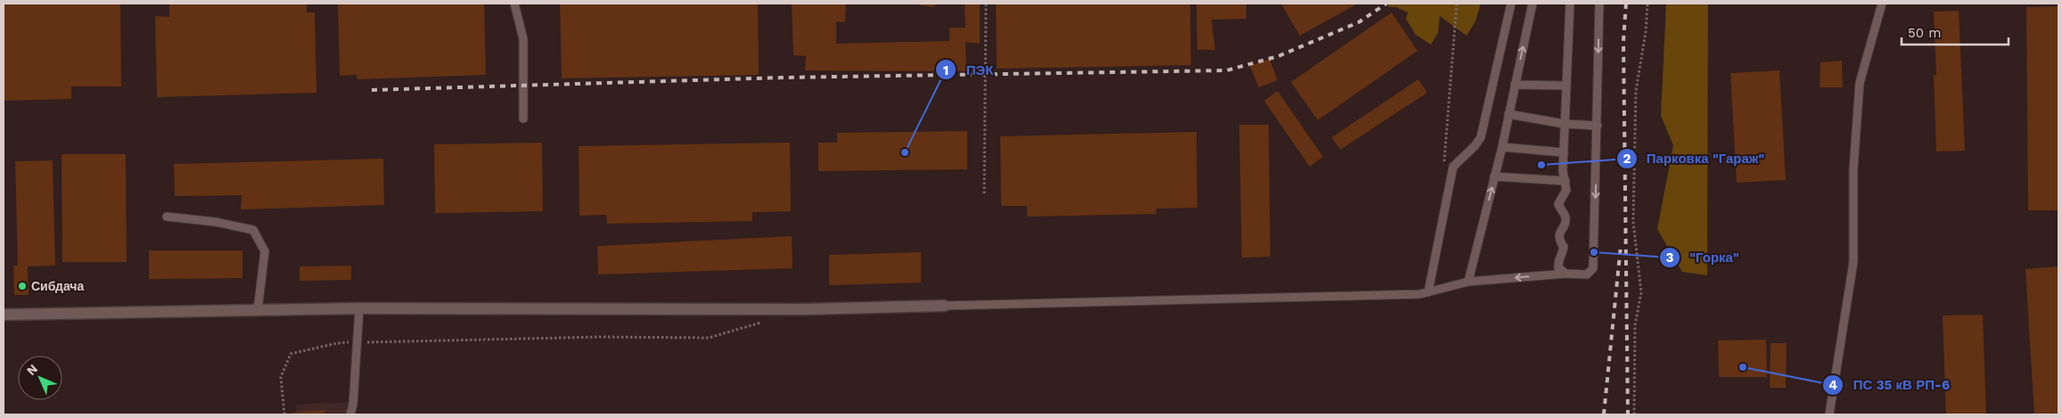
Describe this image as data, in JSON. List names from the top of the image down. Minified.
{"places":["ПЭК","Парковка \"Гараж\"","\"Горка\"","Сибдача","ПС 35 кВ РП-6"],"scale_bar":"50 m","north":"top left"}
